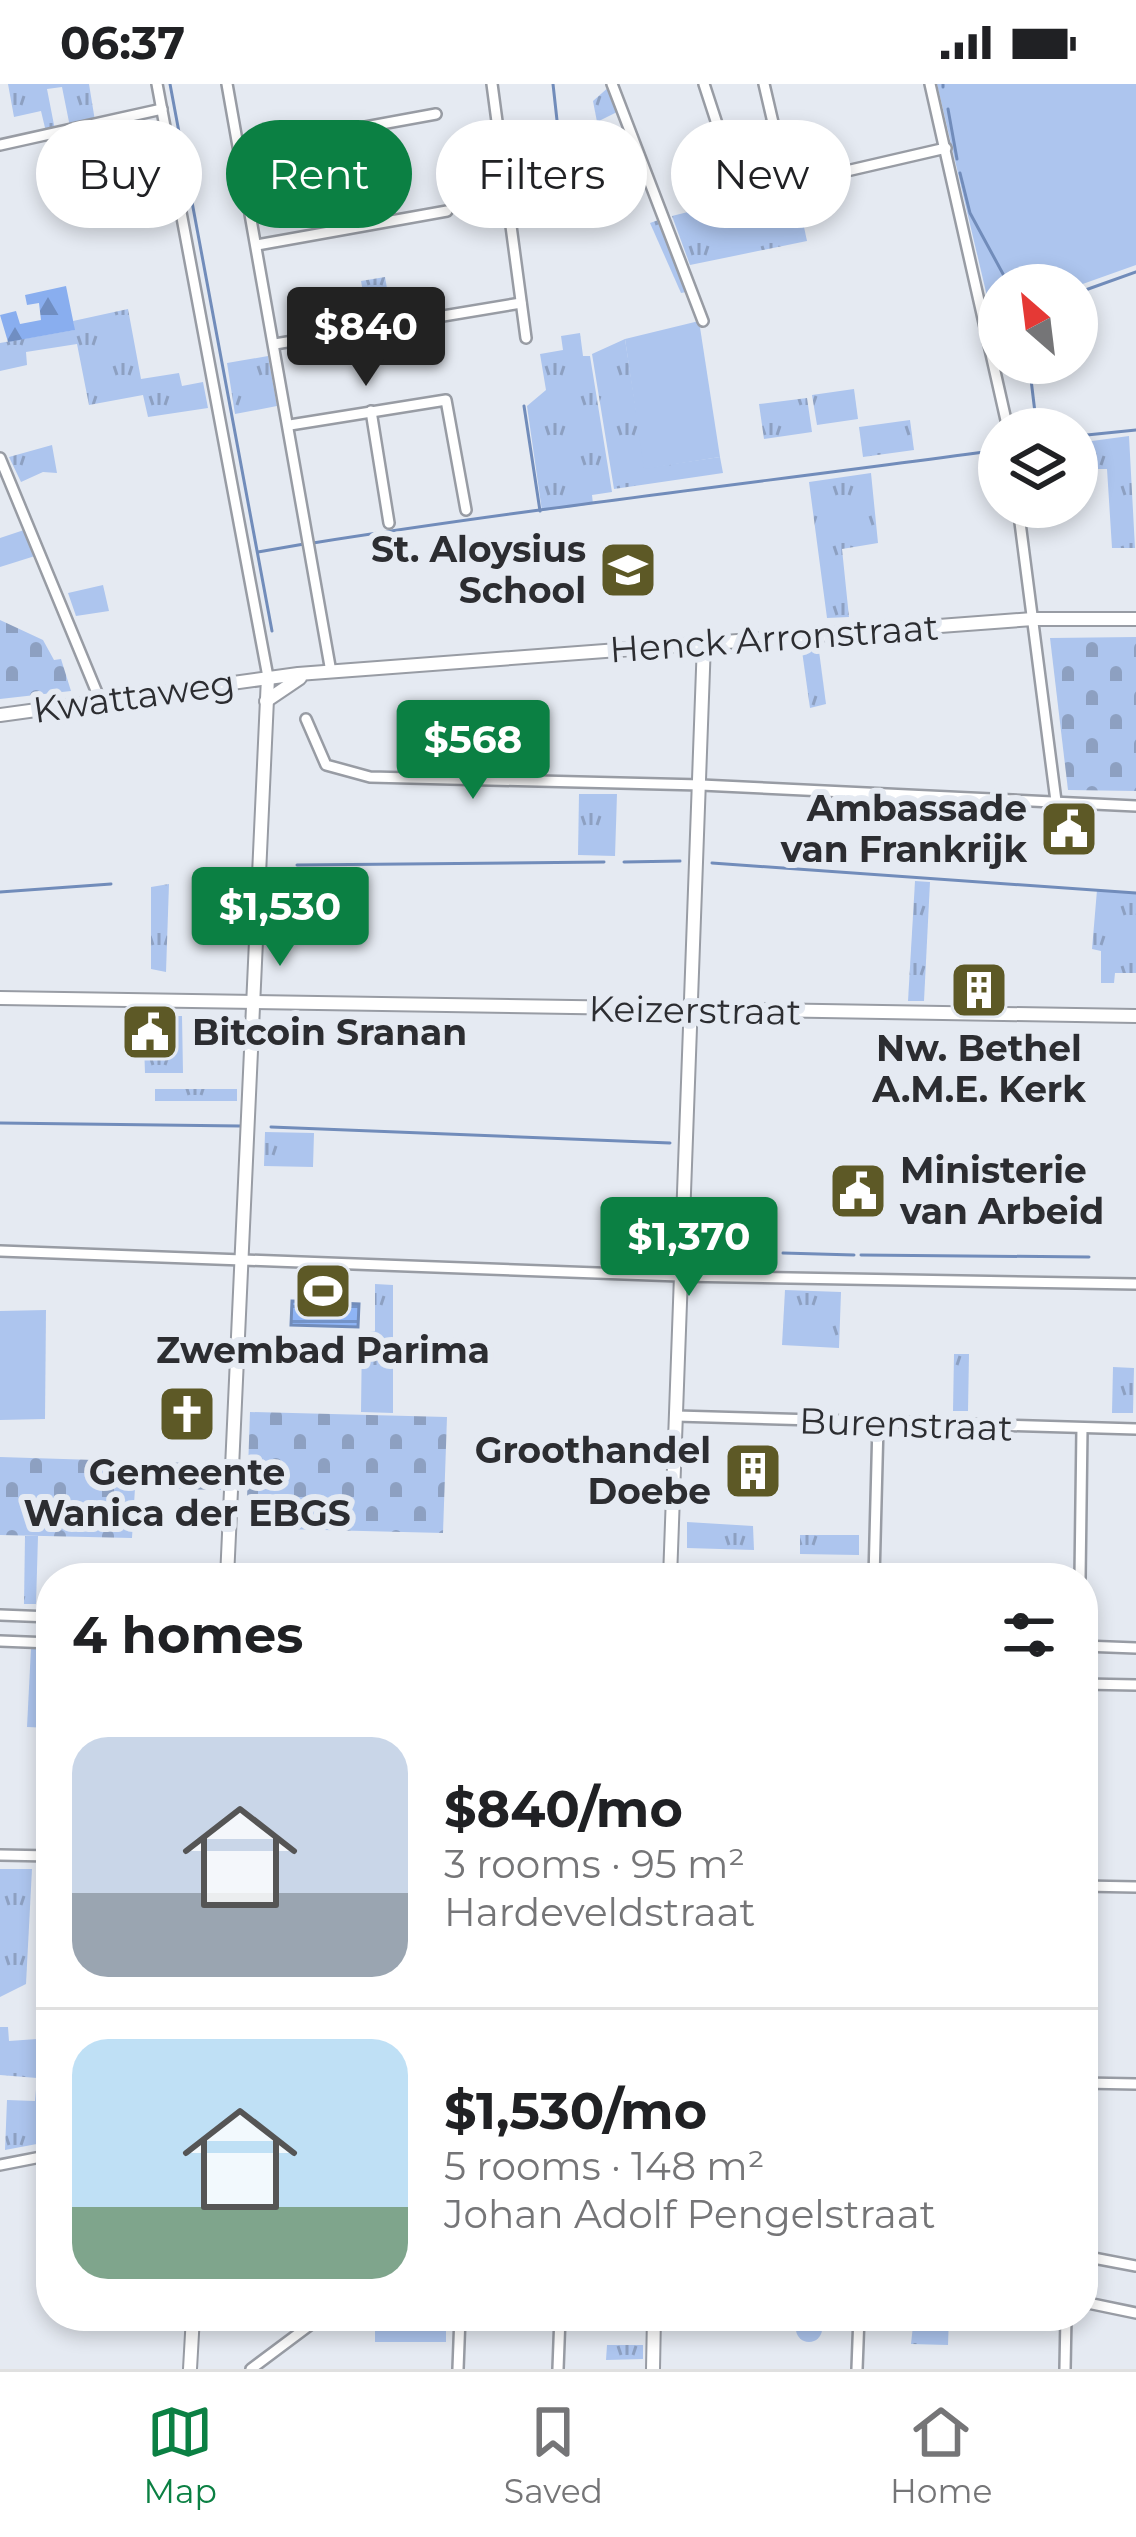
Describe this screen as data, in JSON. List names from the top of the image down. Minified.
{"streets":{"main road":["Henck Arronstraat","Kwattaweg","Keizerstraat"],"street":["Burenstraat"]},"crossings":[["Henck Arronstraat","Kwattaweg"]],"places":{"school or university":["St. Aloysius School"],"public building":["Ambassade van Frankrijk","Bitcoin Sranan","Ministerie van Arbeid"],"building":["Nw. Bethel A.M.E. Kerk","Groothandel Doebe"],"sports":["Zwembad Parima"],"church":["Gemeente Wanica der EBGS"]},"north":"top left","page":{"status":"06:37","chip":["Buy","Rent","Filters","New"],"price":["$840","$568","$1,530","$1,370"],"heading":"4 homes","list":[{"name":"$840/mo","note":"3 rooms · 95 m² · Hardeveldstraat"},{"name":"$1,530/mo","note":"5 rooms · 148 m² · Johan Adolf Pengelstraat"}],"tabs":["Map","Saved","Home"]}}
